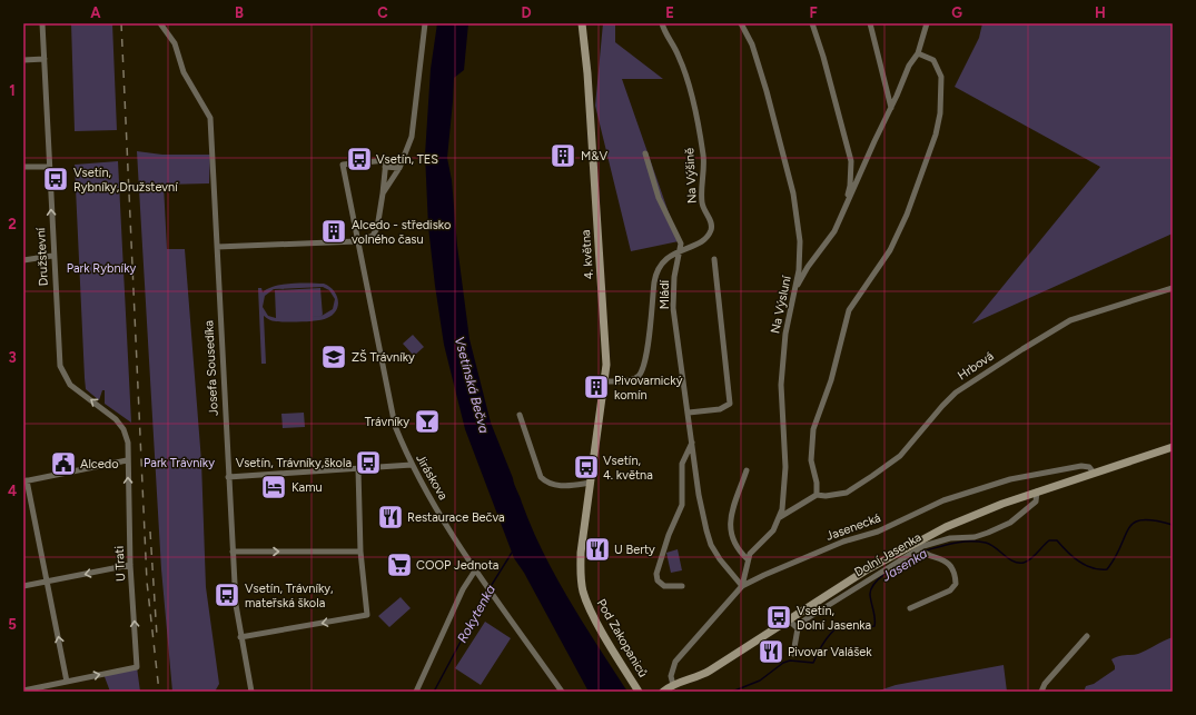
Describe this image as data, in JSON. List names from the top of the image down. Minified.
{"streets":{"street":["Na Výšině","4. května","Družstevní","Mládí","Na Výsluní","Hrbová","Josefa Sousedíka","Jiráskova","Jasenecká","Dolní Jasenka","U Trati","Pod Zakopaniců"]},"crossings":[["Na Výšině","4. května"],["Na Výšině","Mládí"],["4. května","Pod Zakopaniců"],["Družstevní","U Trati"],["Mládí","Na Výsluní"],["Mládí","Jasenecká"],["Na Výsluní","Hrbová"],["Na Výsluní","Jasenecká"],["Jasenecká","Dolní Jasenka"]],"one_way":["Družstevní","U Trati"],"water":["Vsetínská Bečva","Jasenka","Rokytenka"],"parks":["Park Rybníky","Park Trávníky"],"places":{"building":["M&V","Alcedo - středisko volného času","Pivovarnický komín"],"bus stop":["Vsetín, TES","Vsetín, Rybníky,Družstevní","Vsetín, Trávníky,škola","Vsetín, 4. května","Vsetín, Trávníky, mateřská škola","Vsetín, Dolní Jasenka"],"school or university":["ZŠ Trávníky"],"bar":["Trávníky"],"public building":["Alcedo"],"hotel":["Kamu"],"restaurant":["Restaurace Bečva","U Berty","Pivovar Valášek"],"supermarket":["COOP Jednota"]},"grid":{"columns":["A","B","C","D","E","F","G","H"],"rows":["1","2","3","4","5"]}}
